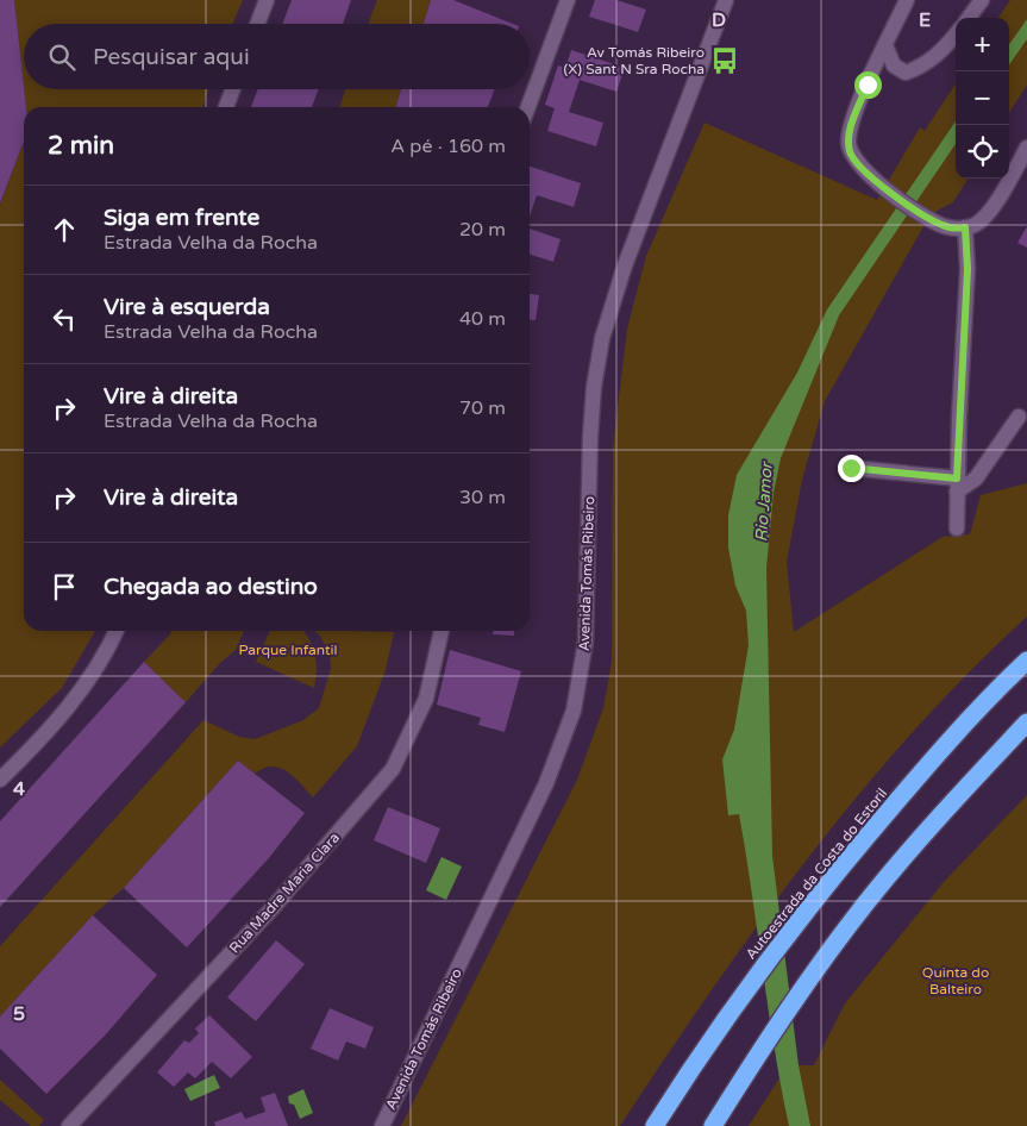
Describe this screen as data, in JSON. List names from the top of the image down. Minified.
{"streets":{"highway":["Autoestrada da Costa do Estoril"],"street":["Avenida Tomás Ribeiro","Rua Madre Maria Clara"]},"water":["Rio Jamor"],"parks":["Parque Infantil","Quinta do Balteiro"],"places":{"bus stop":["Av Tomás Ribeiro (X) Sant N Sra Rocha"]},"page":{"map_buttons":["+","−"],"search":"Pesquisar aqui","heading":["2 min","A pé · 160 m"],"list":[["Siga em frente","Estrada Velha da Rocha","20 m"],["Vire à esquerda","Estrada Velha da Rocha","40 m"],["Vire à direita","Estrada Velha da Rocha","70 m"],["Vire à direita","30 m"],"Chegada ao destino"]},"grid":{"columns":["D","E"],"rows":["4","5"]}}
